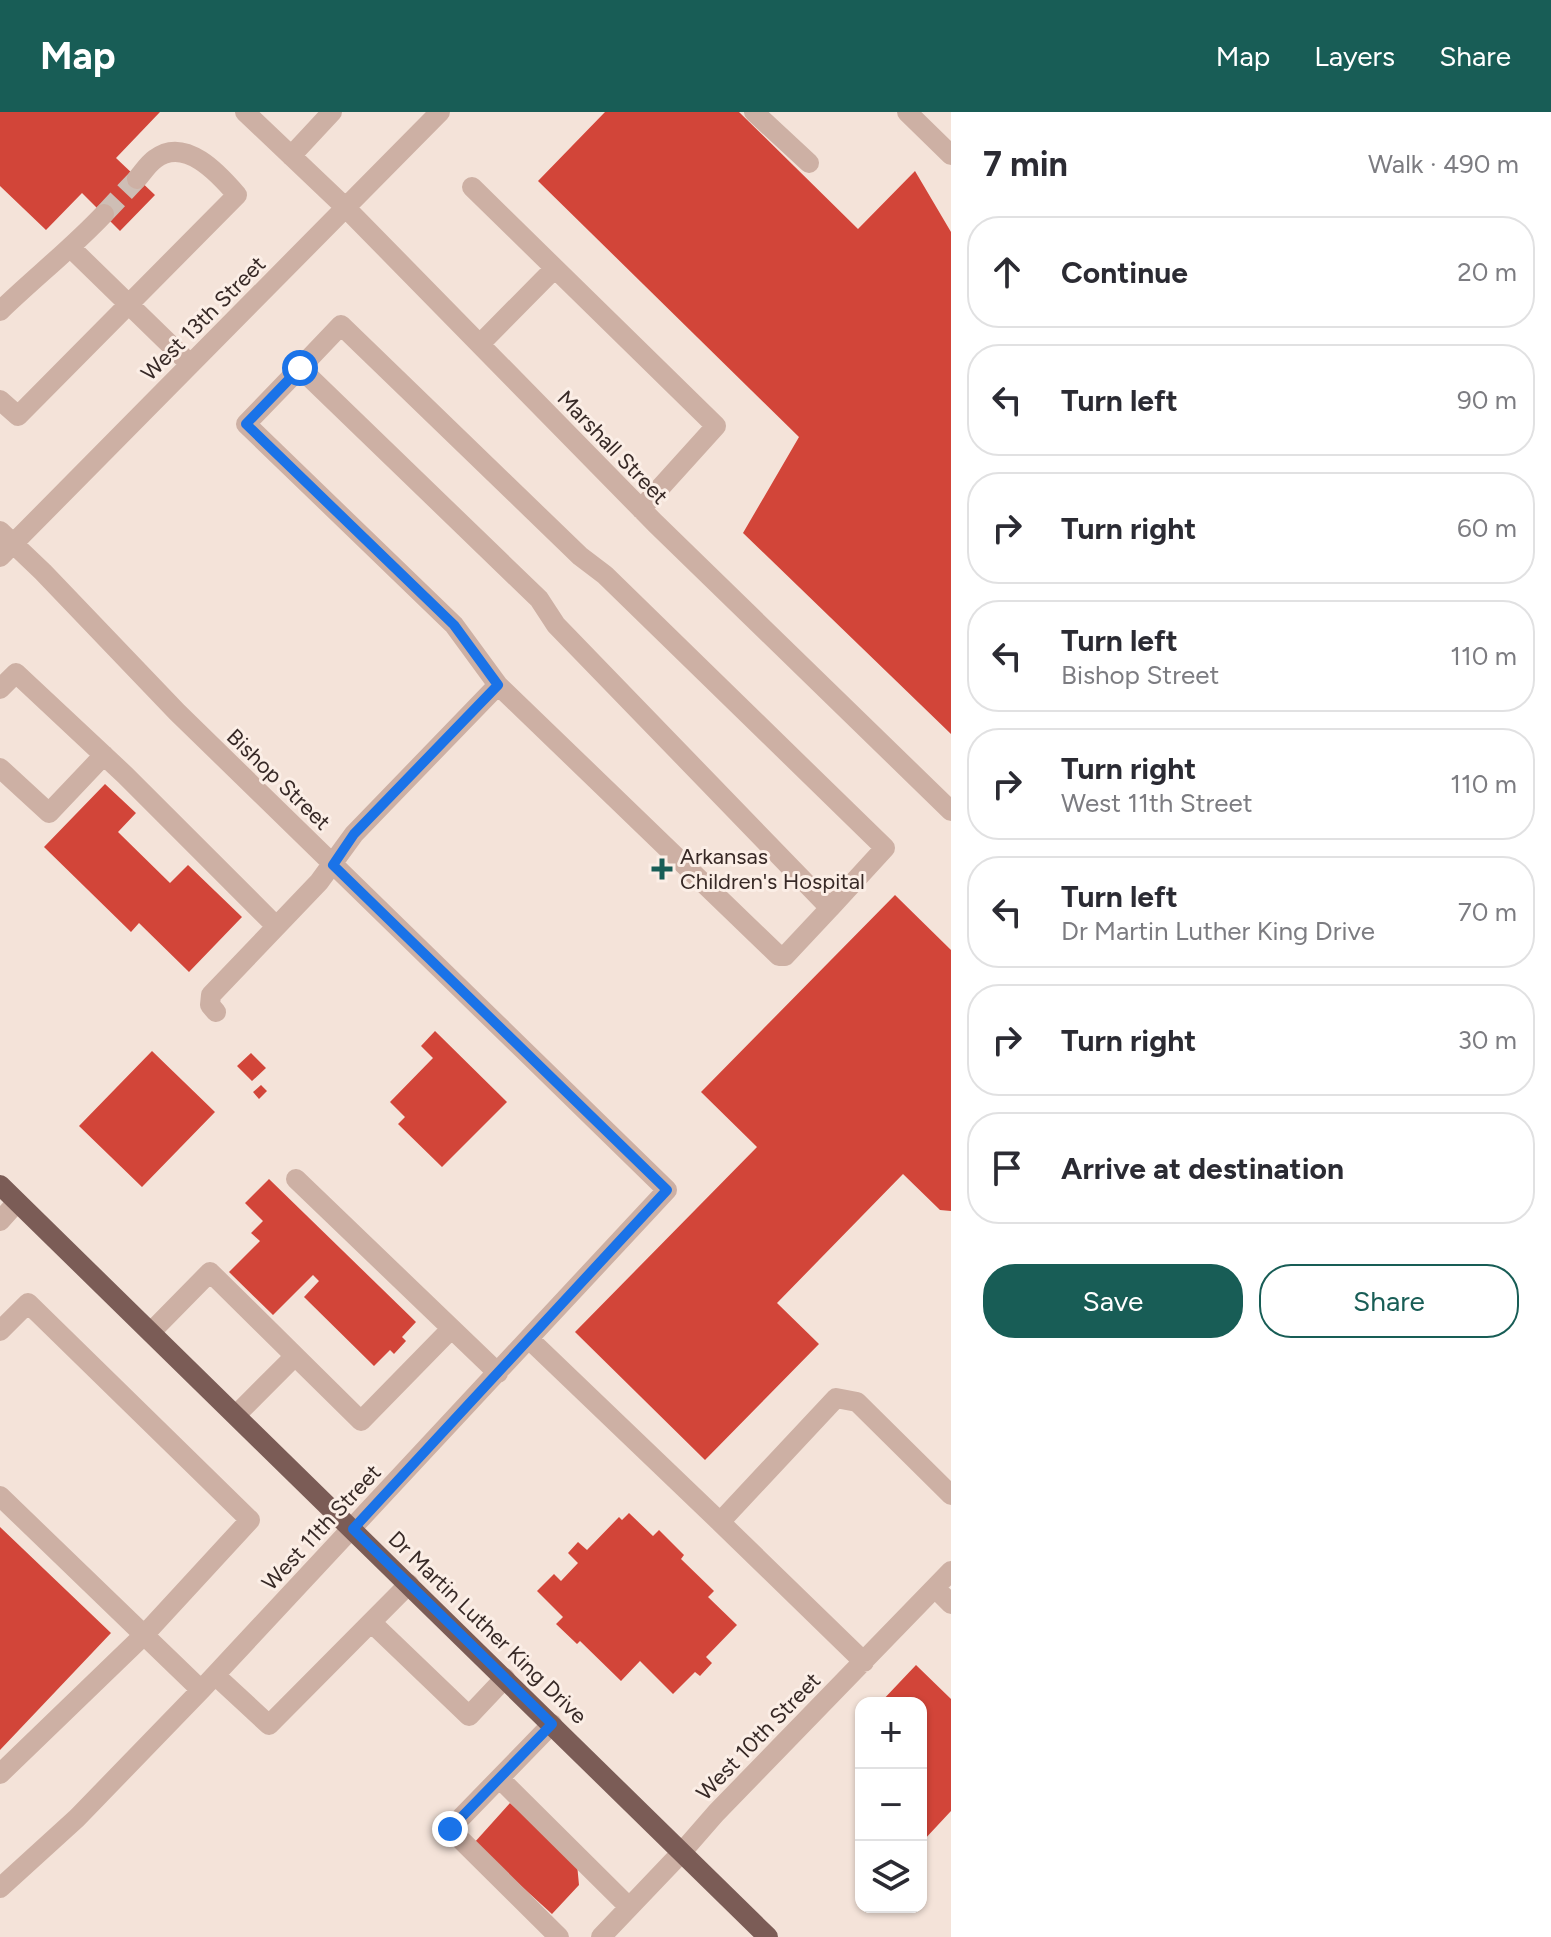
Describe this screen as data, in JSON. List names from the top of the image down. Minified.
{"streets":{"main road":["Dr Martin Luther King Drive"],"street":["West 13th Street","Marshall Street","Bishop Street","West 11th Street","West 10th Street"]},"crossings":[["West 13th Street","Marshall Street"],["West 13th Street","Bishop Street"],["Bishop Street","West 11th Street"],["West 11th Street","Dr Martin Luther King Drive"],["Dr Martin Luther King Drive","West 10th Street"]],"places":{"health":["Arkansas Children's Hospital"]},"page":{"header":"Map","nav":["Map","Layers","Share"],"heading":["7 min","Walk · 490 m"],"list":[["Continue","20 m"],["Turn left","90 m"],["Turn right","60 m"],["Turn left","Bishop Street","110 m"],["Turn right","West 11th Street","110 m"],["Turn left","Dr Martin Luther King Drive","70 m"],["Turn right","30 m"],"Arrive at destination"],"buttons":["Save","Share"],"map_buttons":["+","−"]}}
